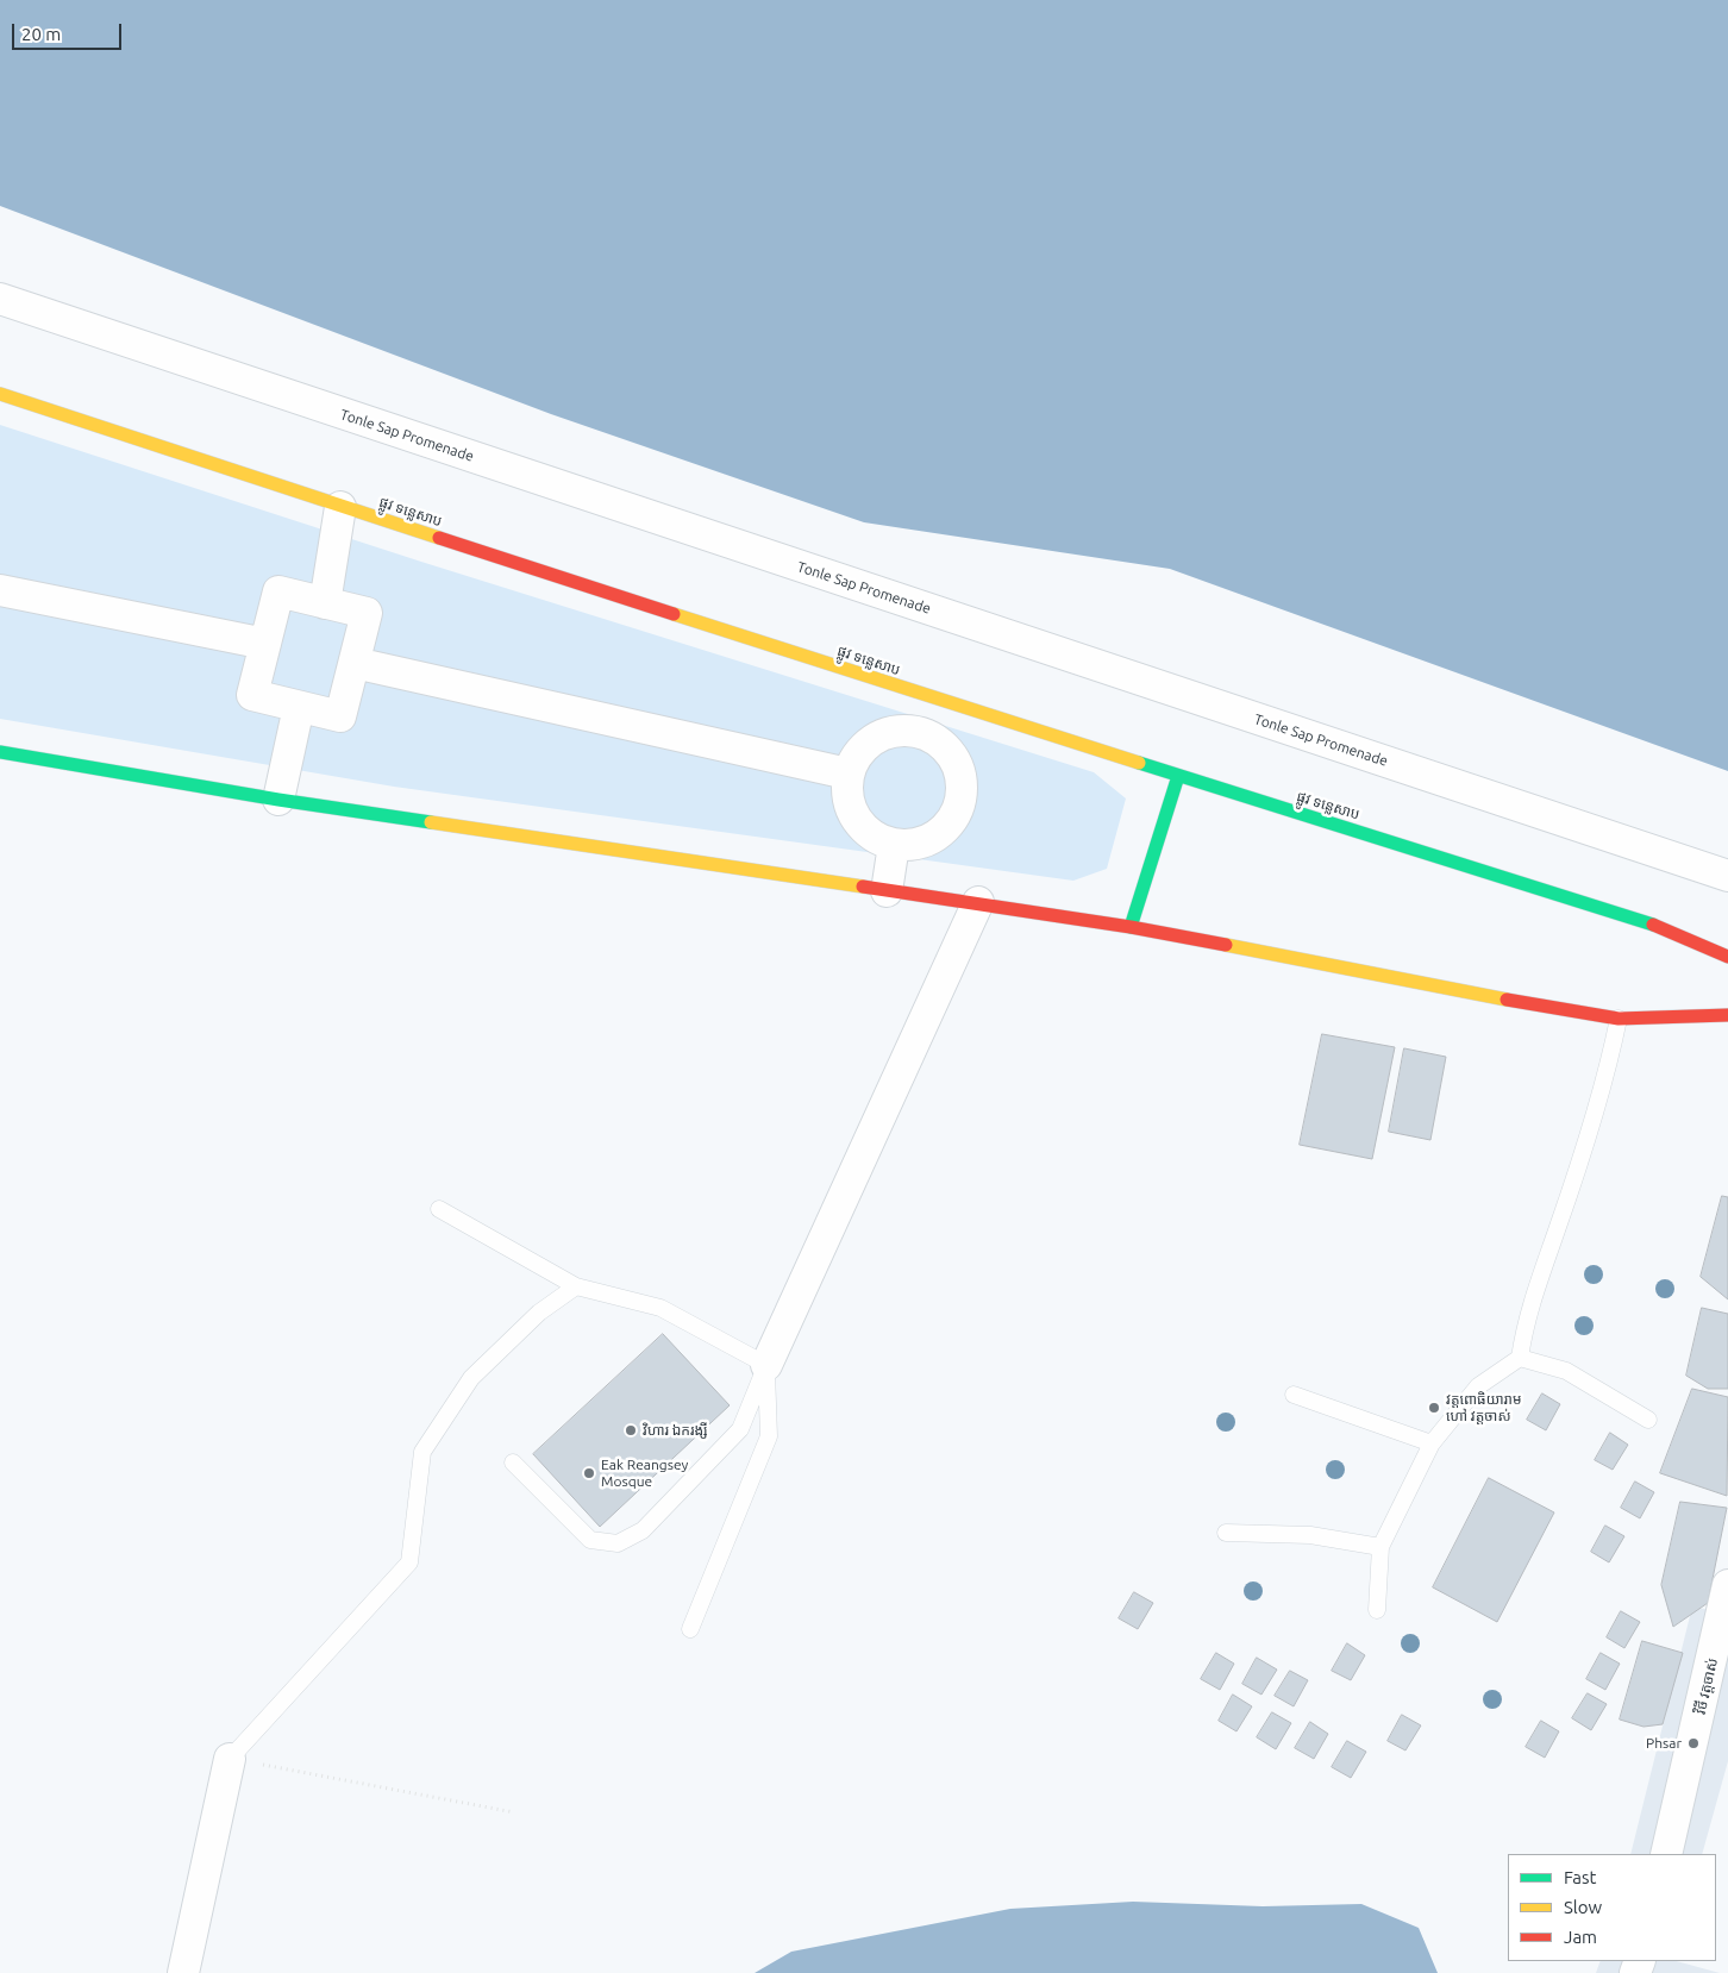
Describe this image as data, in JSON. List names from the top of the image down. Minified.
{"streets":{"street":["Tonle Sap Promenade","ផ្លូវ ទន្លេសាប","វិថី វត្តចាស់"]},"places":["វត្តពោធិយារាម ហៅ វត្តចាស់","វិហារ ឯករង្សី","Eak Reangsey Mosque","Phsar"],"legend":["Fast","Slow","Jam"],"scale_bar":"20 m"}
